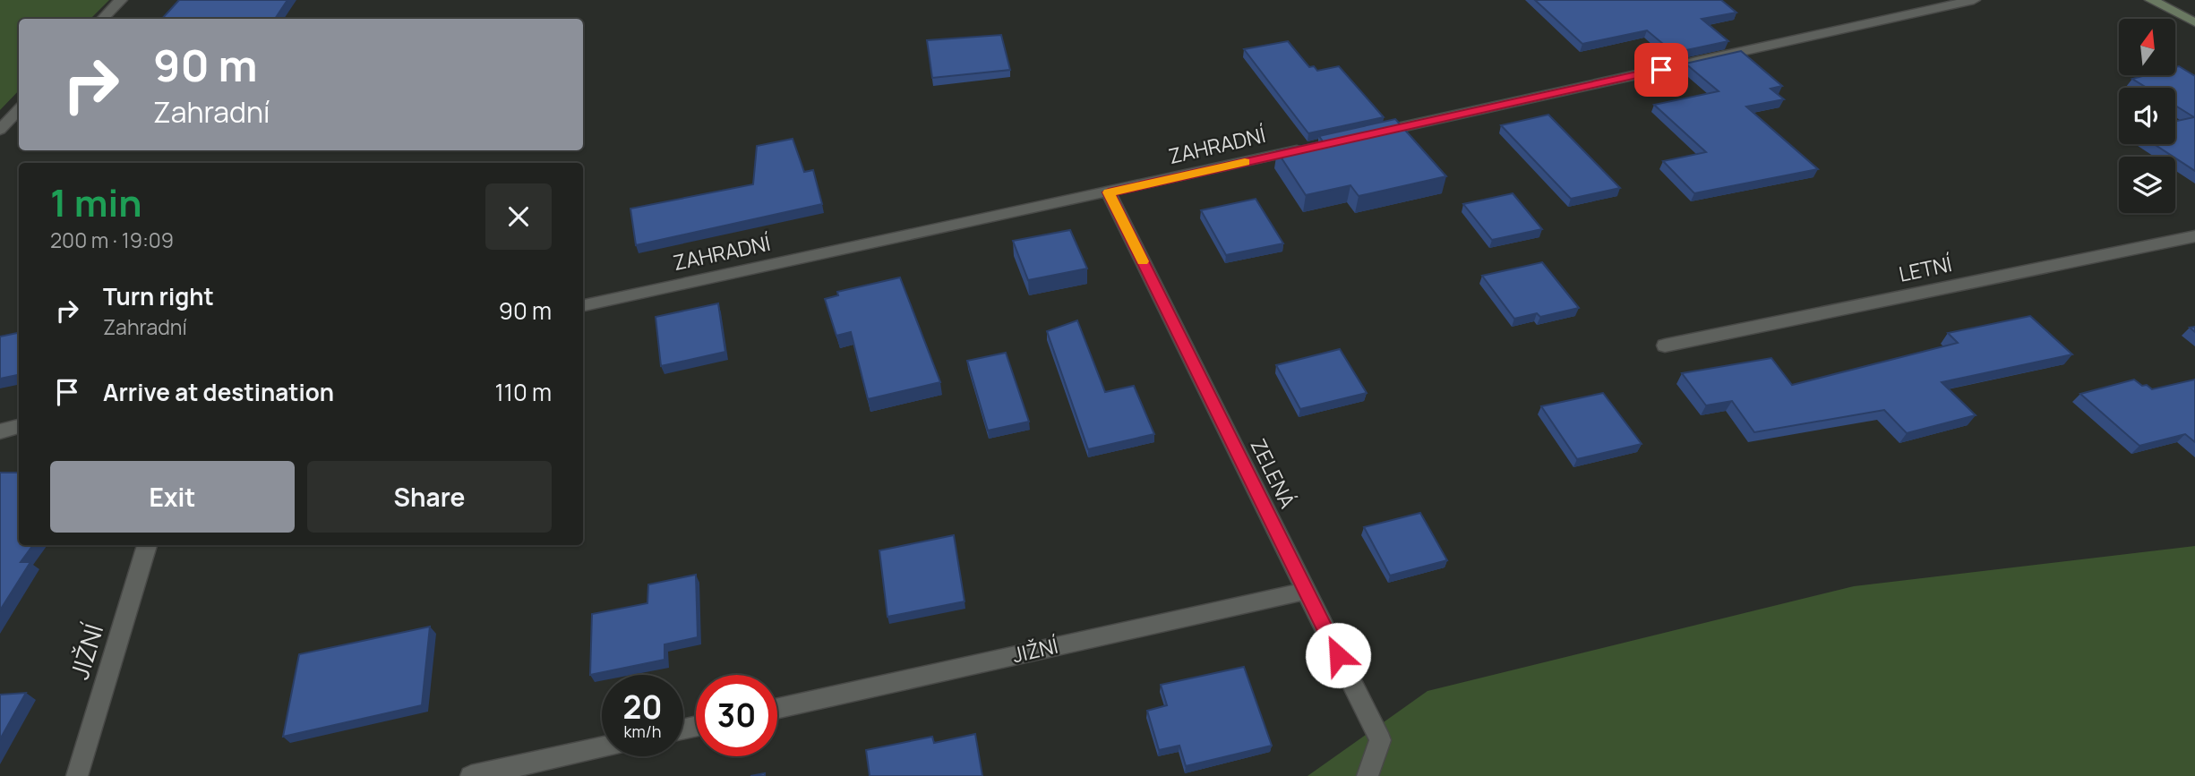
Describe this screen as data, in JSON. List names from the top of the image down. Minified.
{"streets":{"street":["ZAHRADNÍ","LETNÍ","ZELENÁ","JIŽNÍ"]},"crossings":[["ZAHRADNÍ","ZELENÁ"],["ZELENÁ","JIŽNÍ"]],"north":"top","page":{"turn":["90 m","Zahradní"],"heading":["1 min","200 m · 19:09"],"list":[{"name":"Turn right","note":"Zahradní","value":"90 m"},{"name":"Arrive at destination","value":"110 m"}],"buttons":["Exit","Share"],"speed":"20 km/h","limit":"30"}}
